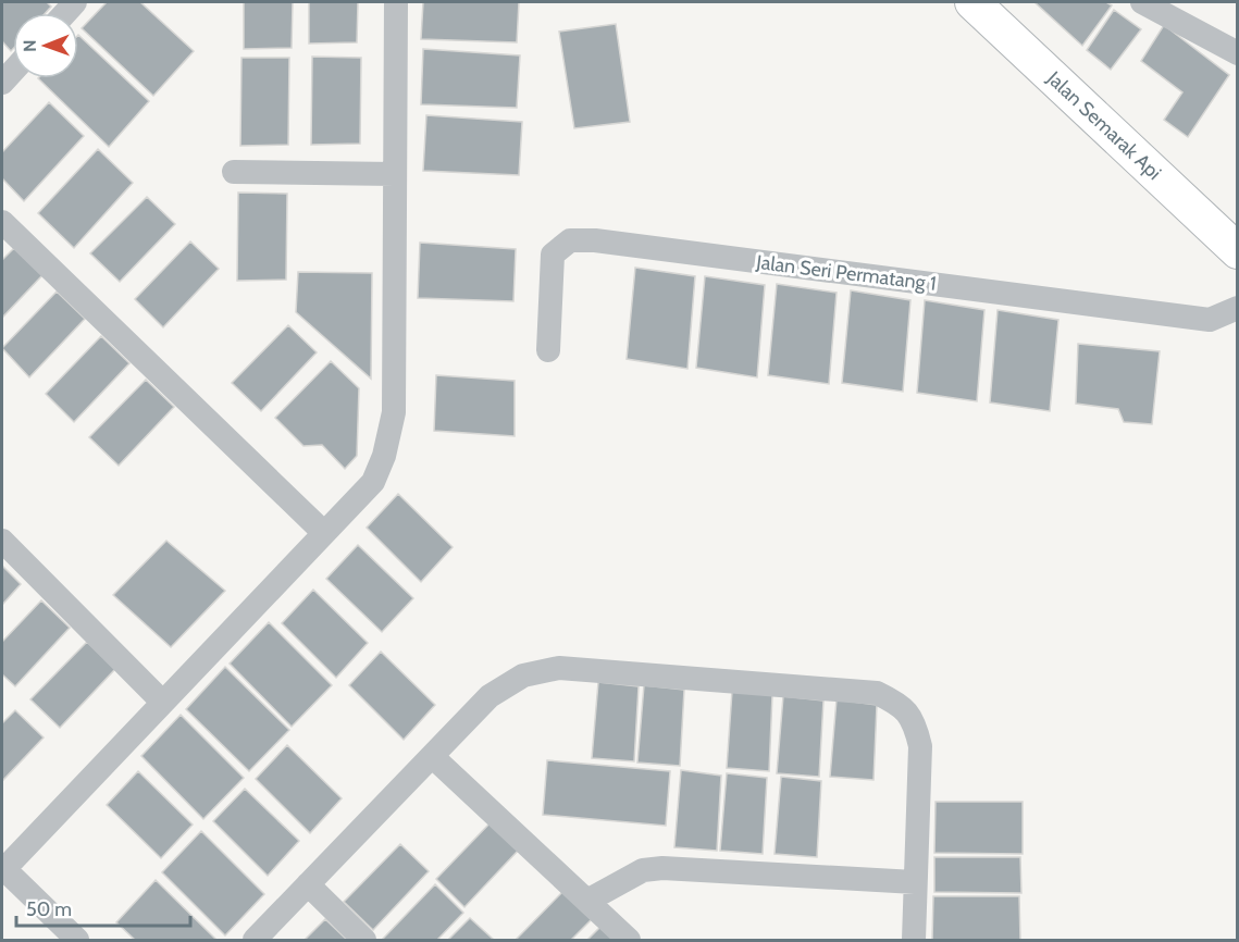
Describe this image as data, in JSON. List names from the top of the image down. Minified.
{"streets":{"street":["Jalan Semarak Api","Jalan Seri Permatang 1"]},"scale_bar":"50 m","north":"left"}
